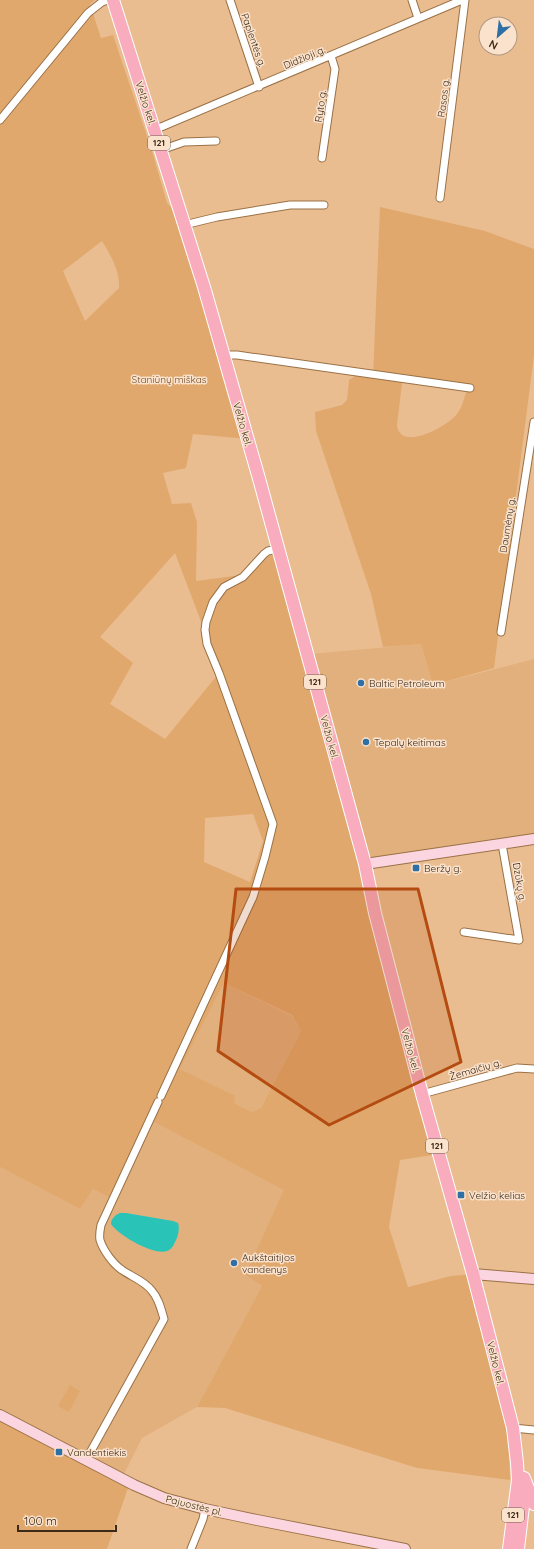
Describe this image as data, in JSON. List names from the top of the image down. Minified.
{"streets":{"main road":["Velžio kel.","121","Pajuostės pl."],"street":["Paplentės g.","Didžioji g.","Rasos g.","Ryto g.","Daumėnų g.","Dzūkų g.","Žemaičių g."]},"crossings":[["Paplentės g.","Didžioji g."],["Didžioji g.","Velžio kel."],["Didžioji g.","Ryto g."],["Velžio kel.","121"],["Velžio kel.","Žemaičių g."]],"parks":["Staniūnų miškas"],"places":{"other":["Baltic Petroleum","Tepalų keitimas","Aukštaitijos vandenys"],"transit":["Beržų g.","Velžio kelias","Vandentiekis"]},"scale_bar":"100 m","north":"bottom left"}
